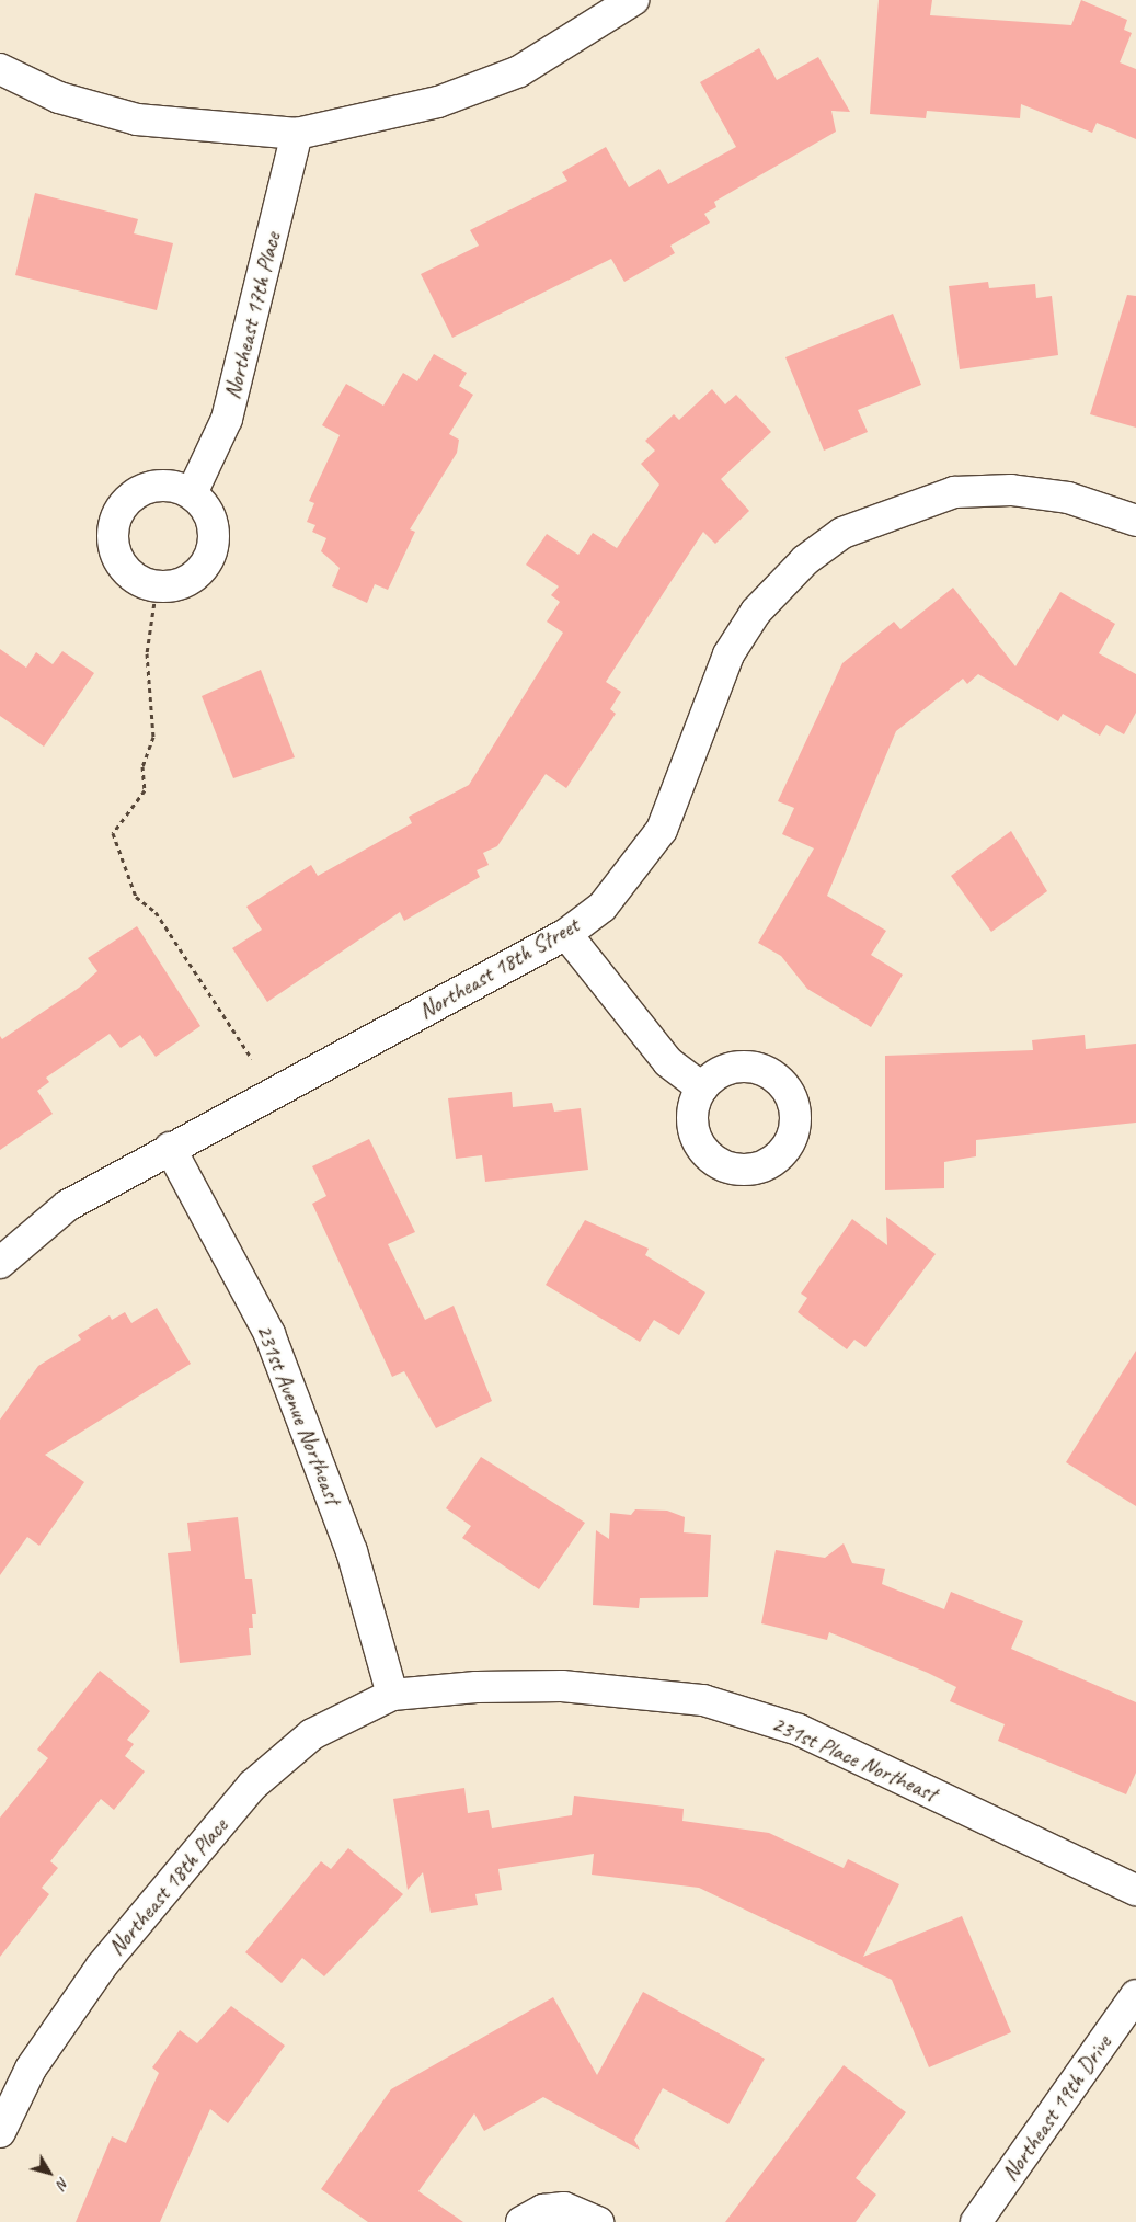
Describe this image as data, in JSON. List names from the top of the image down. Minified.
{"streets":{"street":["Northeast 17th Place","Northeast 18th Street","231st Avenue Northeast","231st Place Northeast","Northeast 18th Place","Northeast 19th Drive"]},"crossings":[["Northeast 18th Street","231st Avenue Northeast"],["231st Avenue Northeast","231st Place Northeast"],["231st Avenue Northeast","Northeast 18th Place"],["231st Place Northeast","Northeast 18th Place"]],"north":"bottom right"}
